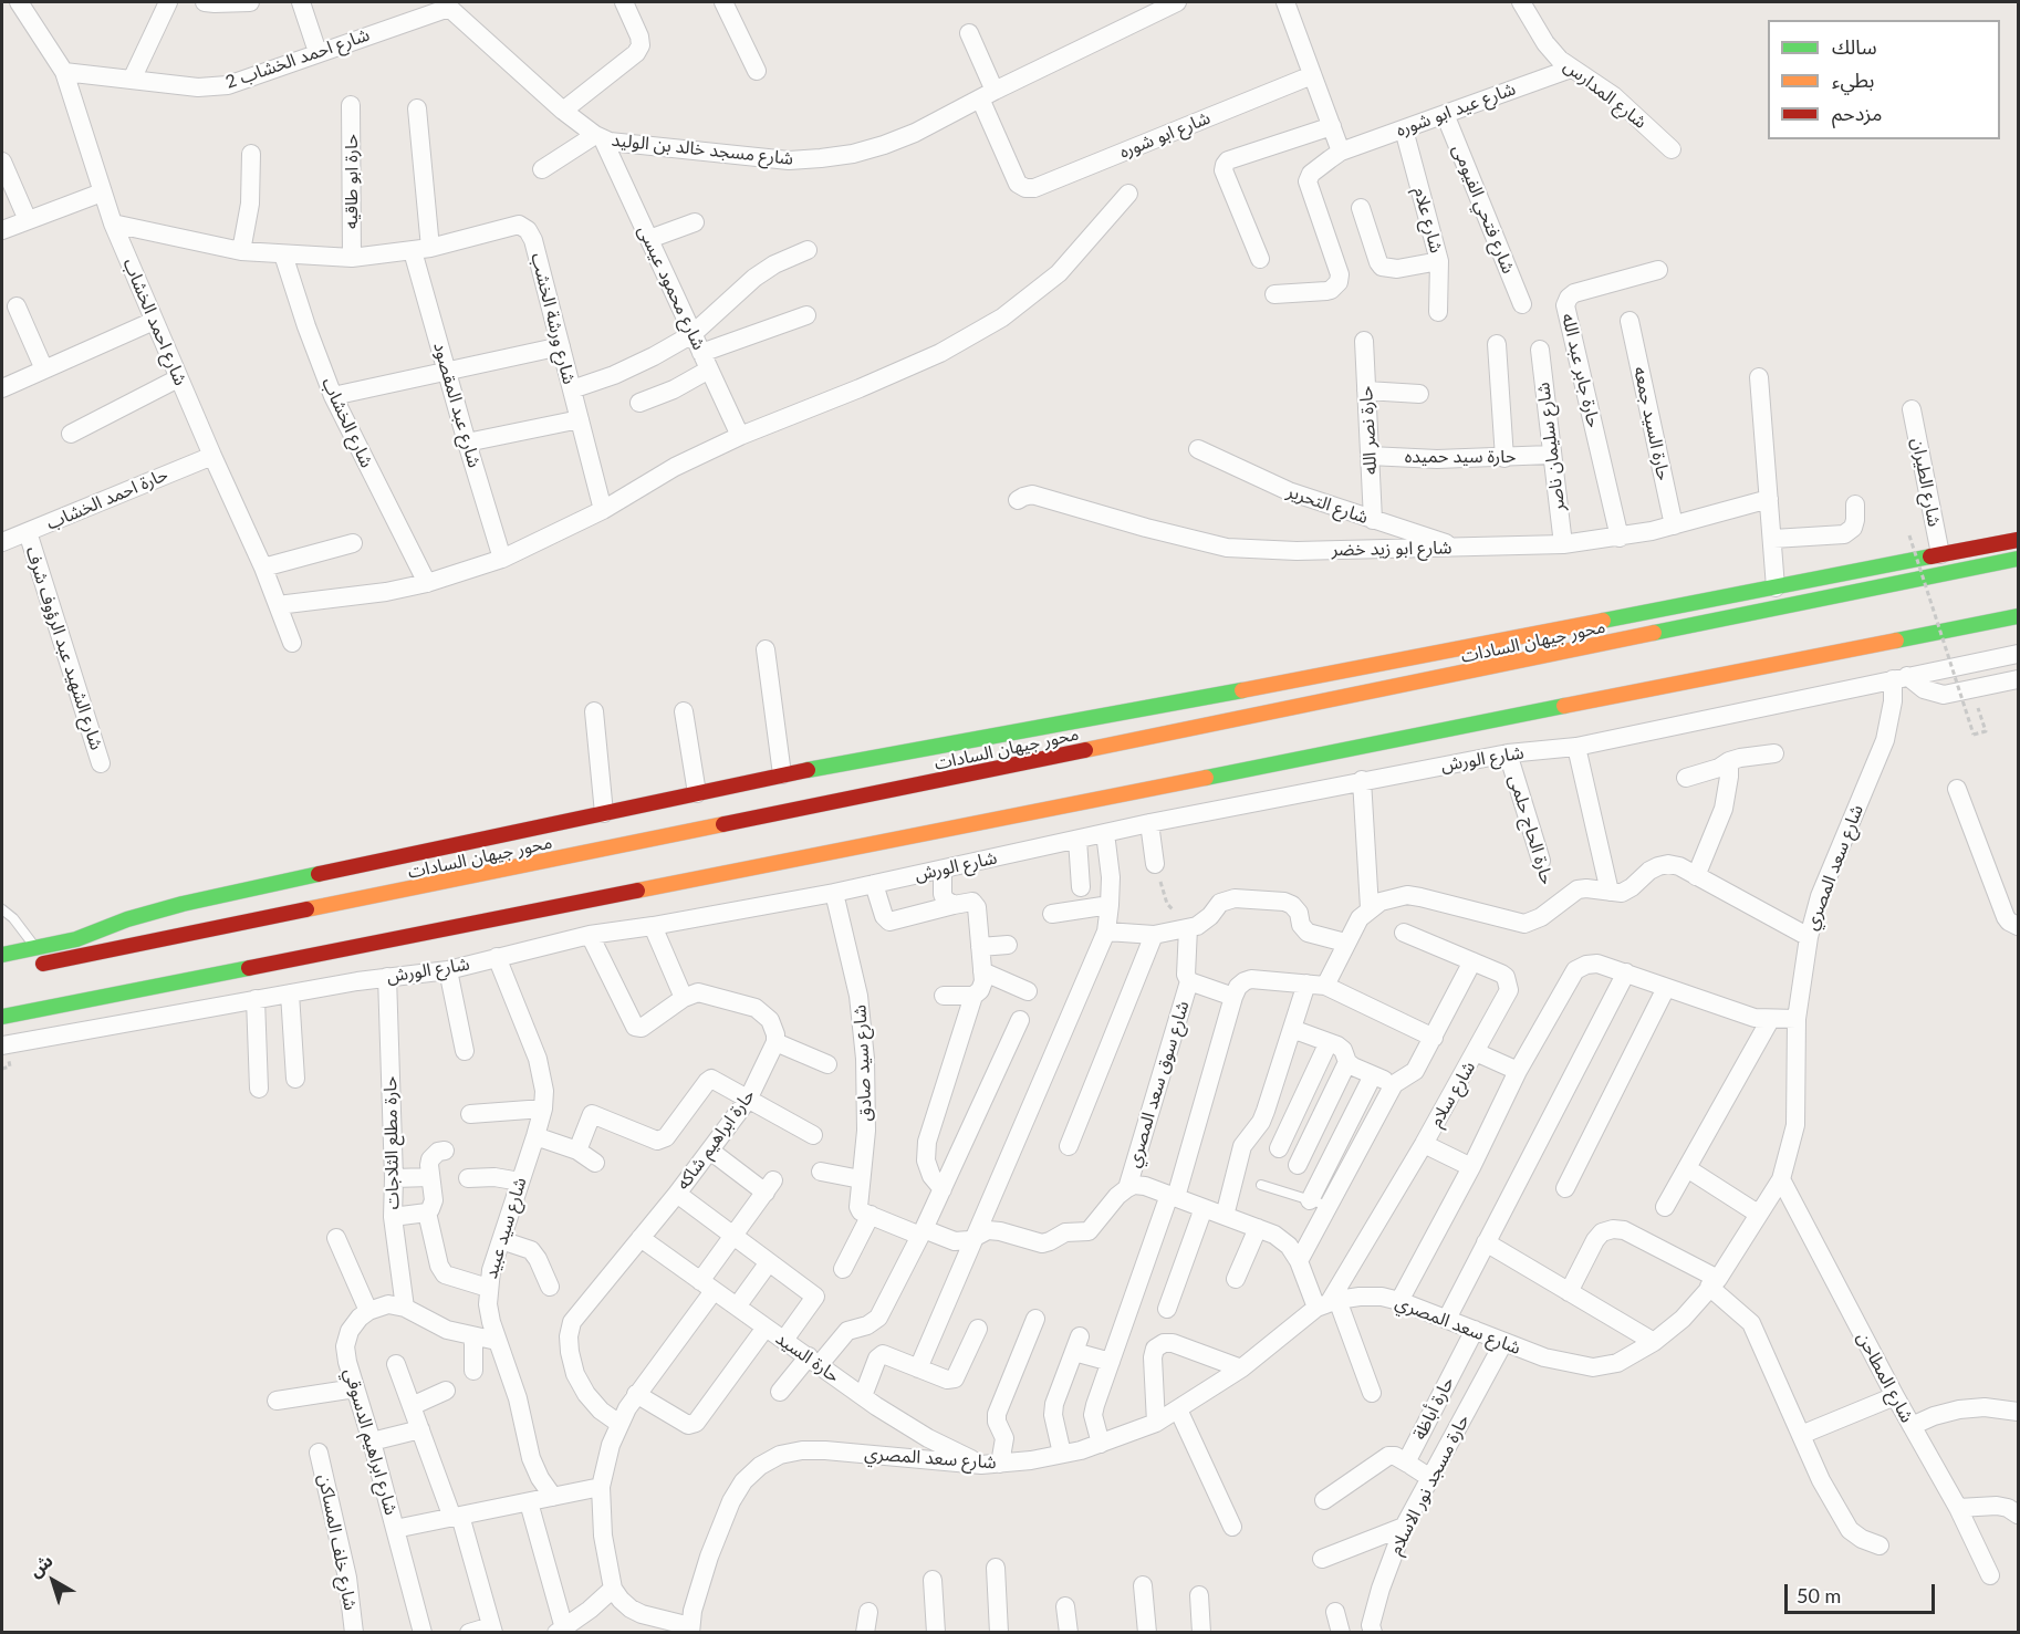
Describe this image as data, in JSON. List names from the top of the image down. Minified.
{"streets":{"main road":["محور جيهان السادات"],"street":["شارع احمد الخشاب 2","شارع المدارس","شارع عيد ابو شوره","شارع ابو شوره","شارع مسجد خالد بن الوليد","حارة ابو طاقيه","شارع فتحي الفيومى","شارع علام","شارع محمود عيسى","شارع ورشة الخشب","شارع احمد الخشاب","حارة جابر عبد الله","شارع عبد المقصود","شارع الخشاب","حارة السيد جمعه","حارة نصر الله","شارع سليمان ناصر","حارة سيد حميده","شارع الطيران","حارة احمد الخشاب","شارع التحرير","شارع ابو زيد خضر","شارع الشهيد عبد الرؤوف شرف","شارع الورش","حارة الحاج حلمى","شارع سعد المصري","شارع سيد صادق","شارع سوق سعد المصري","شارع سلام","حارة ابراهيم شاكه","حارة مطلع الثلاجات","شارع سيد عبيد","حارة السيد","شارع المطاحن","حارة أباظة","شارع ابراهيم الدسوقي","حارة مسجد نور الاسلام","شارع خلف المساكن"]},"crossings":[["شارع احمد الخشاب 2","شارع مسجد خالد بن الوليد"],["شارع احمد الخشاب 2","شارع احمد الخشاب"],["شارع المدارس","شارع عيد ابو شوره"],["شارع عيد ابو شوره","شارع فتحي الفيومى"],["شارع عيد ابو شوره","شارع علام"],["شارع ابو شوره","شارع مسجد خالد بن الوليد"],["شارع مسجد خالد بن الوليد","شارع محمود عيسى"],["حارة ابو طاقيه","شارع ورشة الخشب"],["شارع ورشة الخشب","شارع احمد الخشاب"],["شارع ورشة الخشب","شارع عبد المقصود"],["شارع ورشة الخشب","شارع الخشاب"],["شارع احمد الخشاب","حارة احمد الخشاب"],["حارة جابر عبد الله","شارع ابو زيد خضر"],["حارة السيد جمعه","شارع ابو زيد خضر"],["حارة نصر الله","حارة سيد حميده"],["حارة نصر الله","شارع التحرير"],["شارع سليمان ناصر","حارة سيد حميده"],["شارع سليمان ناصر","شارع ابو زيد خضر"],["حارة احمد الخشاب","شارع الشهيد عبد الرؤوف شرف"],["شارع التحرير","شارع ابو زيد خضر"],["شارع الورش","حارة الحاج حلمى"],["شارع الورش","شارع سعد المصري"],["شارع الورش","شارع سيد صادق"],["شارع الورش","حارة مطلع الثلاجات"],["شارع الورش","شارع سيد عبيد"],["شارع سعد المصري","شارع سلام"],["شارع سعد المصري","حارة السيد"],["شارع سعد المصري","شارع المطاحن"],["شارع سعد المصري","حارة أباظة"],["شارع سعد المصري","حارة مسجد نور الاسلام"],["حارة ابراهيم شاكه","حارة السيد"],["حارة أباظة","حارة مسجد نور الاسلام"]],"legend":["سالك","بطيء","مزدحم"],"scale_bar":"50 m","north":"top left"}
